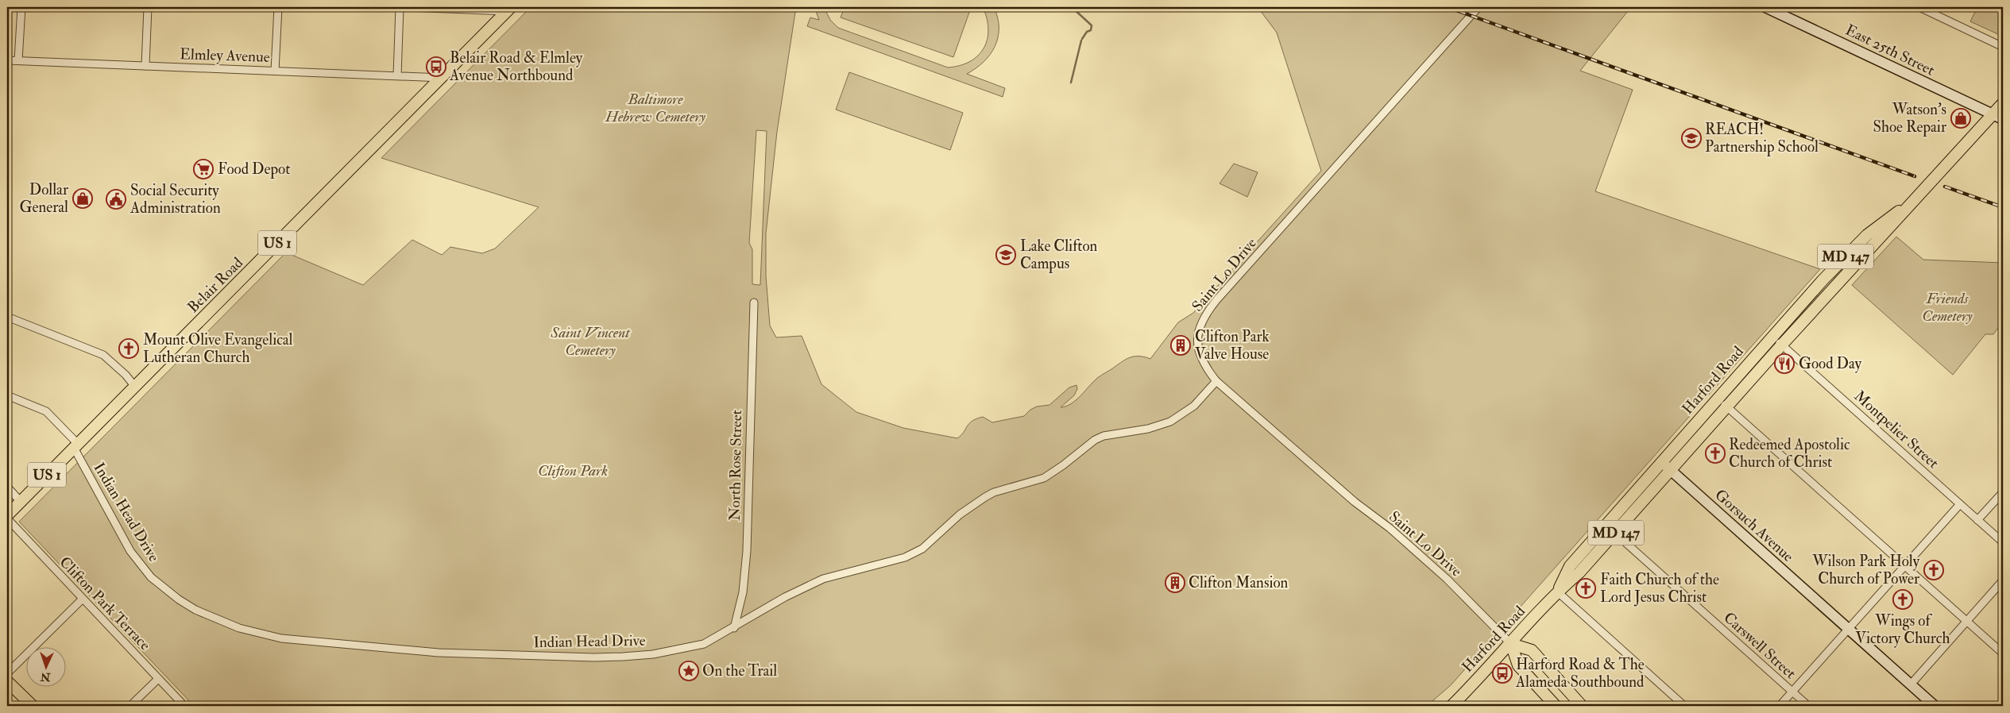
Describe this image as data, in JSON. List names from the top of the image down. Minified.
{"streets":{"main road":["US 1","MD 147","Belair Road","Harford Road"],"street":["East 25th Street","Elmley Avenue","Saint Lo Drive","Montpelier Street","North Rose Street","Indian Head Drive","Gorsuch Avenue","Clifton Park Terrace","Carswell Street"]},"crossings":[["East 25th Street","Harford Road"],["Elmley Avenue","Belair Road"],["Saint Lo Drive","Harford Road"],["Saint Lo Drive","Indian Head Drive"],["Belair Road","Indian Head Drive"],["Harford Road","Montpelier Street"],["Harford Road","Gorsuch Avenue"],["Harford Road","Carswell Street"],["North Rose Street","Indian Head Drive"]],"parks":["Baltimore Hebrew Cemetery","Friends Cemetery","Saint Vincent Cemetery","Clifton Park"],"places":{"bus stop":["Belair Road & Elmley Avenue Northbound","Harford Road & The Alameda Southbound"],"shop":["Watson's Shoe Repair","Dollar General"],"school or university":["REACH! Partnership School","Lake Clifton Campus"],"supermarket":["Food Depot"],"public building":["Social Security Administration"],"building":["Clifton Park Valve House","Clifton Mansion"],"church":["Mount Olive Evangelical Lutheran Church","Redeemed Apostolic Church of Christ","Wilson Park Holy Church of Power","Faith Church of the Lord Jesus Christ","Wings of Victory Church"],"restaurant":["Good Day"],"place":["On the Trail"]},"north":"bottom"}
